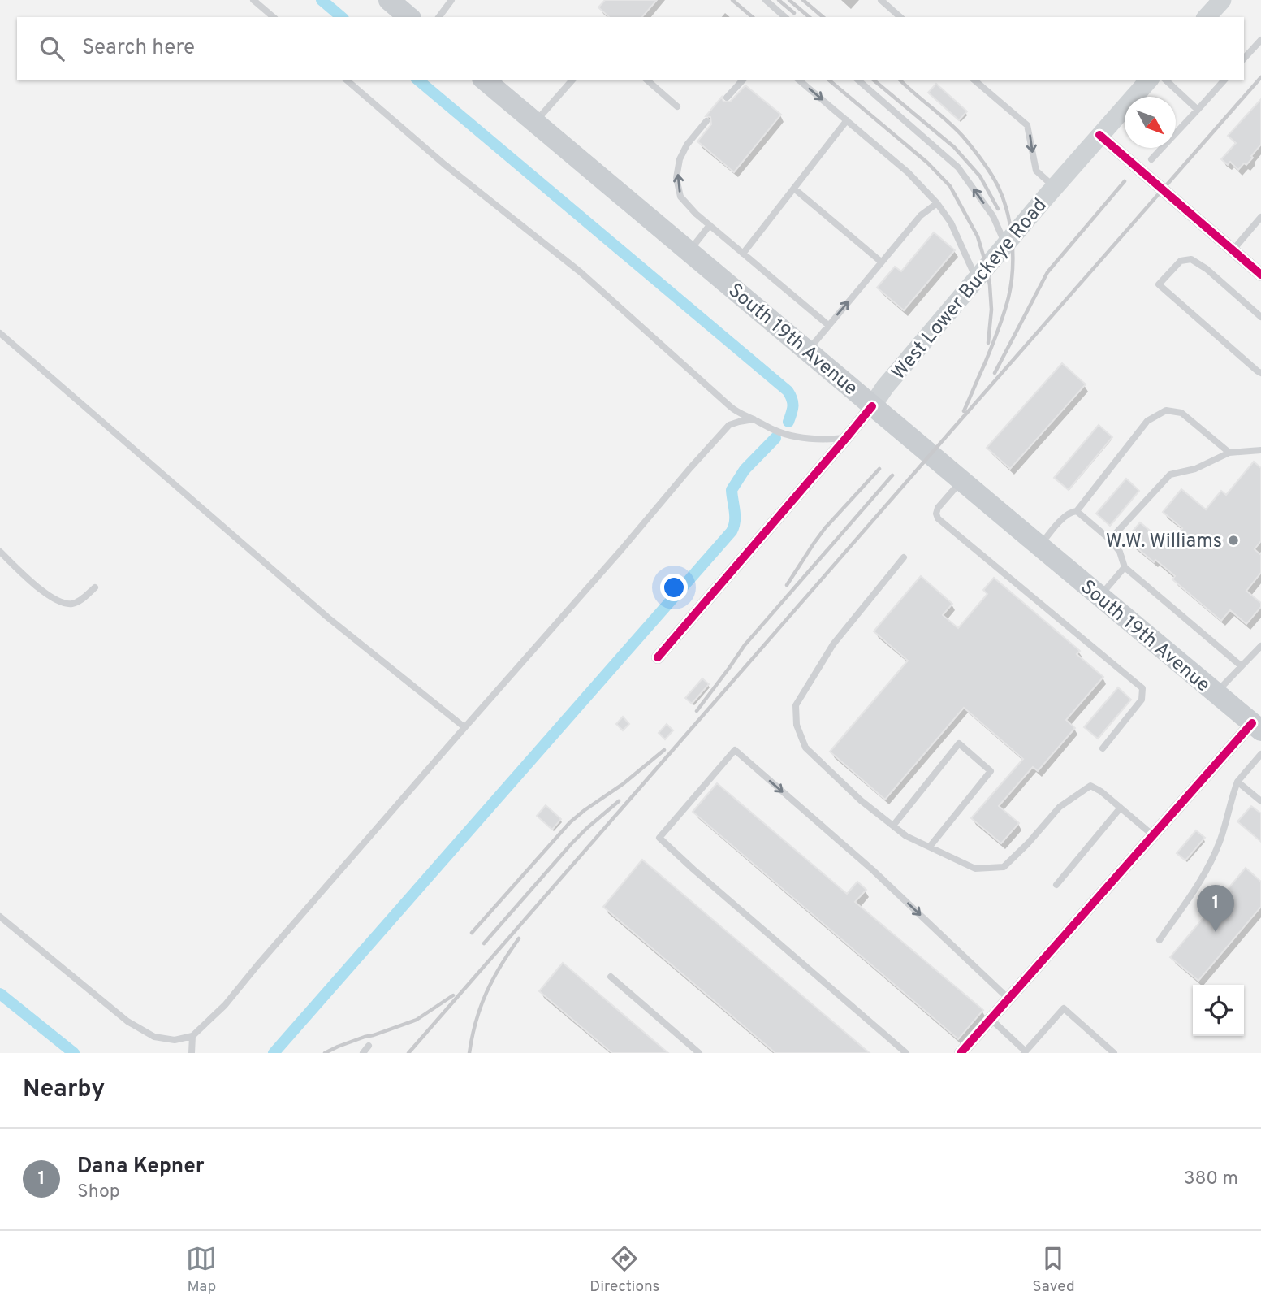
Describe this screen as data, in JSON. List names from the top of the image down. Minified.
{"streets":{"main road":["West Lower Buckeye Road","South 19th Avenue"]},"crossings":[["West Lower Buckeye Road","South 19th Avenue"]],"places":["W.W. Williams"],"north":"bottom right","page":{"search":"Search here","pins":"1","heading":"Nearby","list":[{"mark":"1","name":"Dana Kepner","note":"Shop","value":"380 m"}],"nav":["Map","Directions","Saved"]}}
